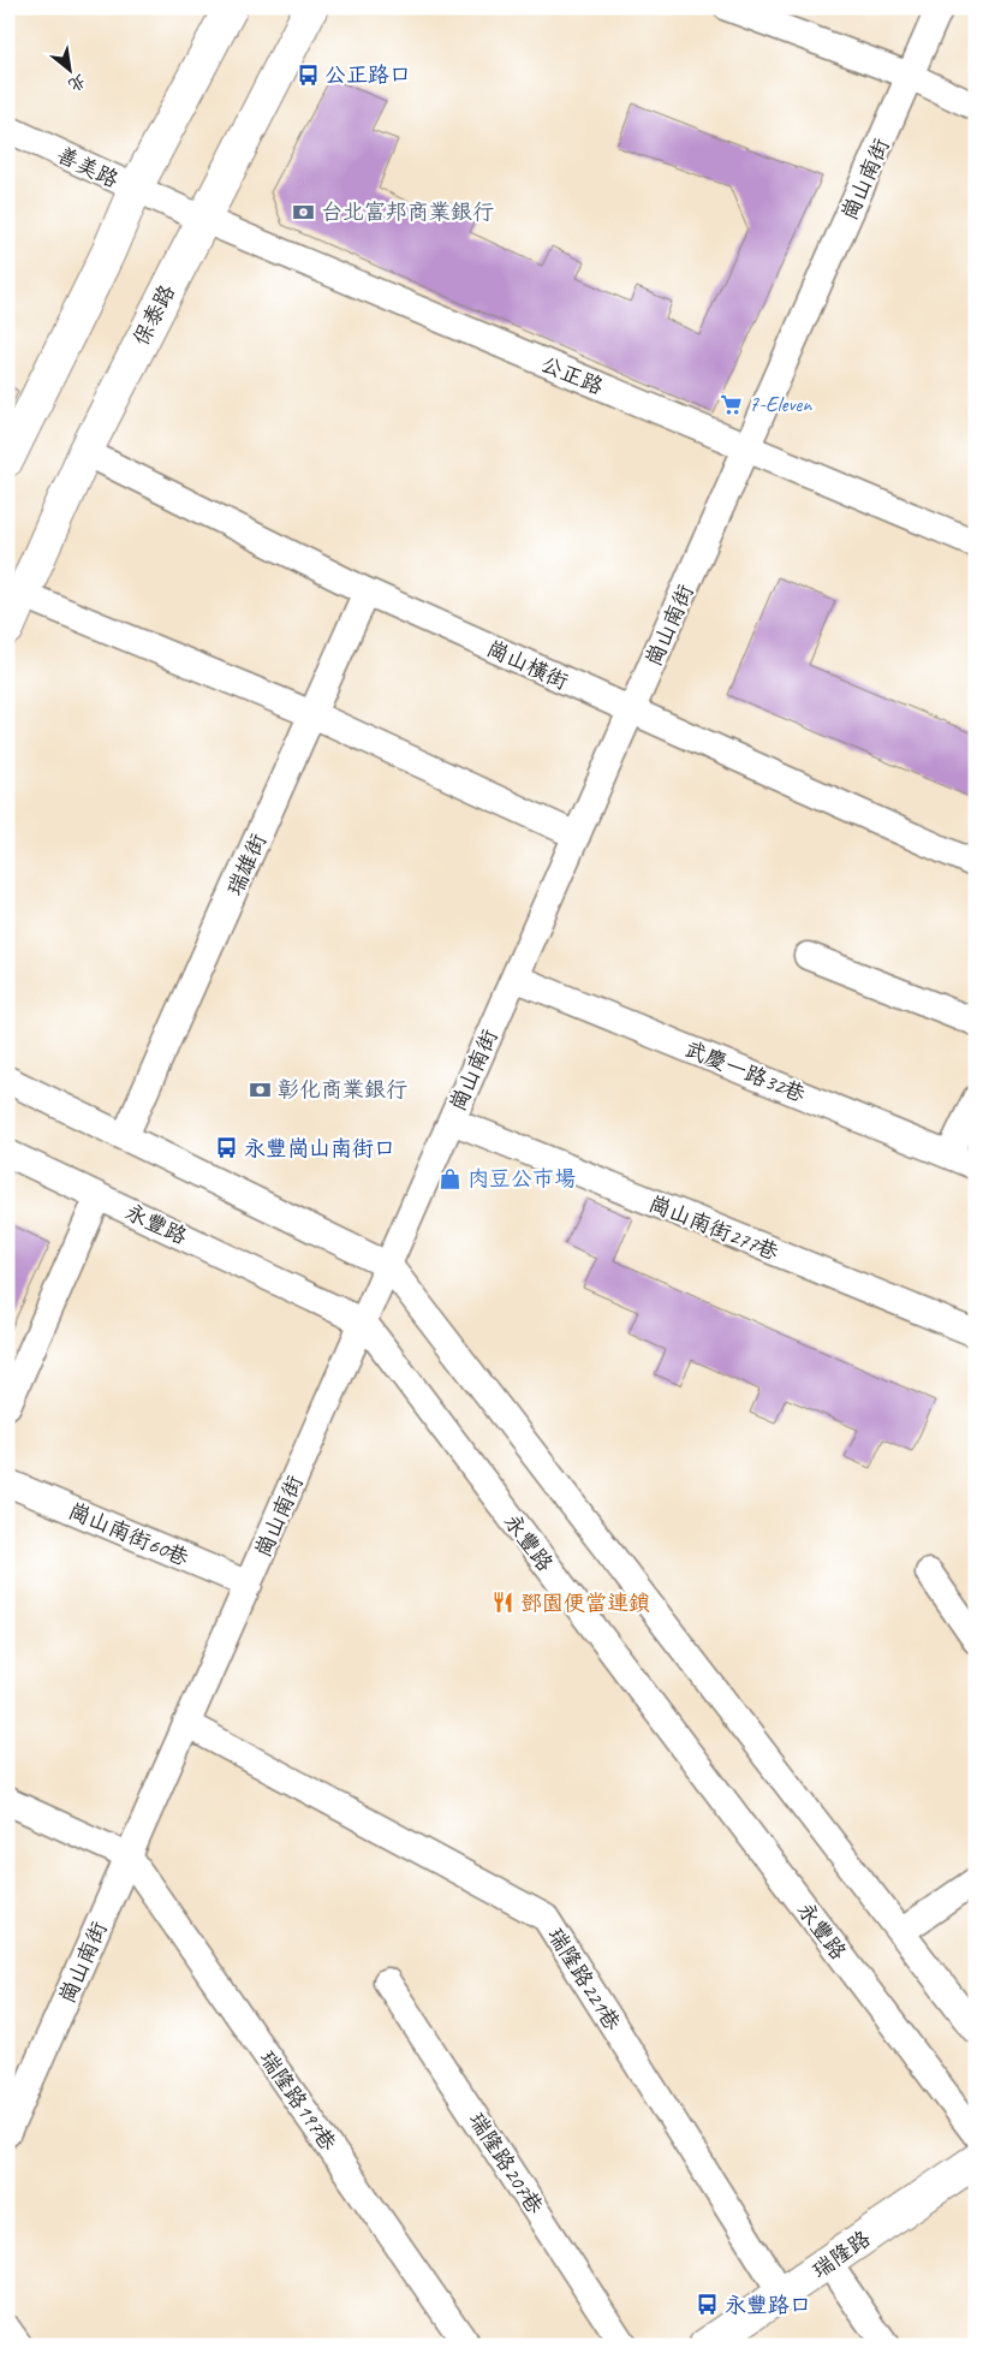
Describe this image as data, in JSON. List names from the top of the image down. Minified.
{"streets":{"street":["善美路","崗山南街","保泰路","公正路","崗山橫街","瑞雄街","武慶一路32巷","永豐路","崗山南街277巷","崗山南街60巷","瑞隆路221巷","瑞隆路197巷","瑞隆路207巷","瑞隆路"]},"crossings":[["善美路","公正路"],["崗山南街","公正路"],["崗山南街","崗山橫街"],["崗山南街","武慶一路32巷"],["崗山南街","永豐路"],["崗山南街","崗山南街277巷"],["崗山南街","崗山南街60巷"],["崗山南街","瑞隆路221巷"],["崗山南街","瑞隆路197巷"],["保泰路","公正路"],["保泰路","崗山橫街"],["崗山橫街","瑞雄街"],["瑞隆路221巷","瑞隆路"]],"places":{"bus stop":["公正路口","永豐崗山南街口","永豐路口"],"bank":["台北富邦商業銀行","彰化商業銀行"],"supermarket":["7-Eleven"],"shop":["肉豆公市場"],"restaurant":["鄧園便當連鎖"]},"north":"bottom right"}
